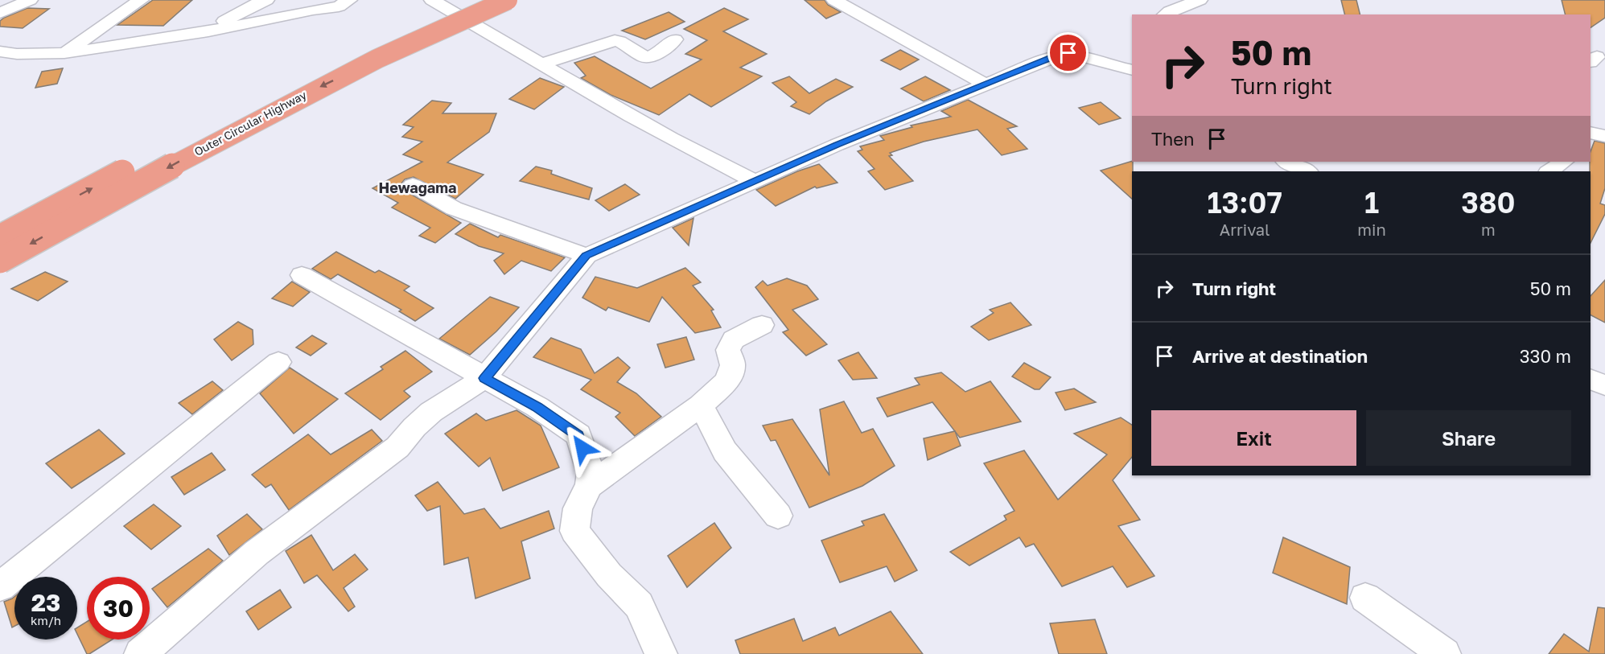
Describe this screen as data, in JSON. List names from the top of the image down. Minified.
{"streets":{"highway":["Outer Circular Highway"]},"districts":["Hewagama"],"page":{"turn":["50 m","Turn right"],"then":"Then","eta":["13:07","Arrival","1","min","380","m"],"list":[{"name":"Turn right","value":"50 m"},{"name":"Arrive at destination","value":"330 m"}],"buttons":["Exit","Share"],"speed":"23 km/h","limit":"30"}}
